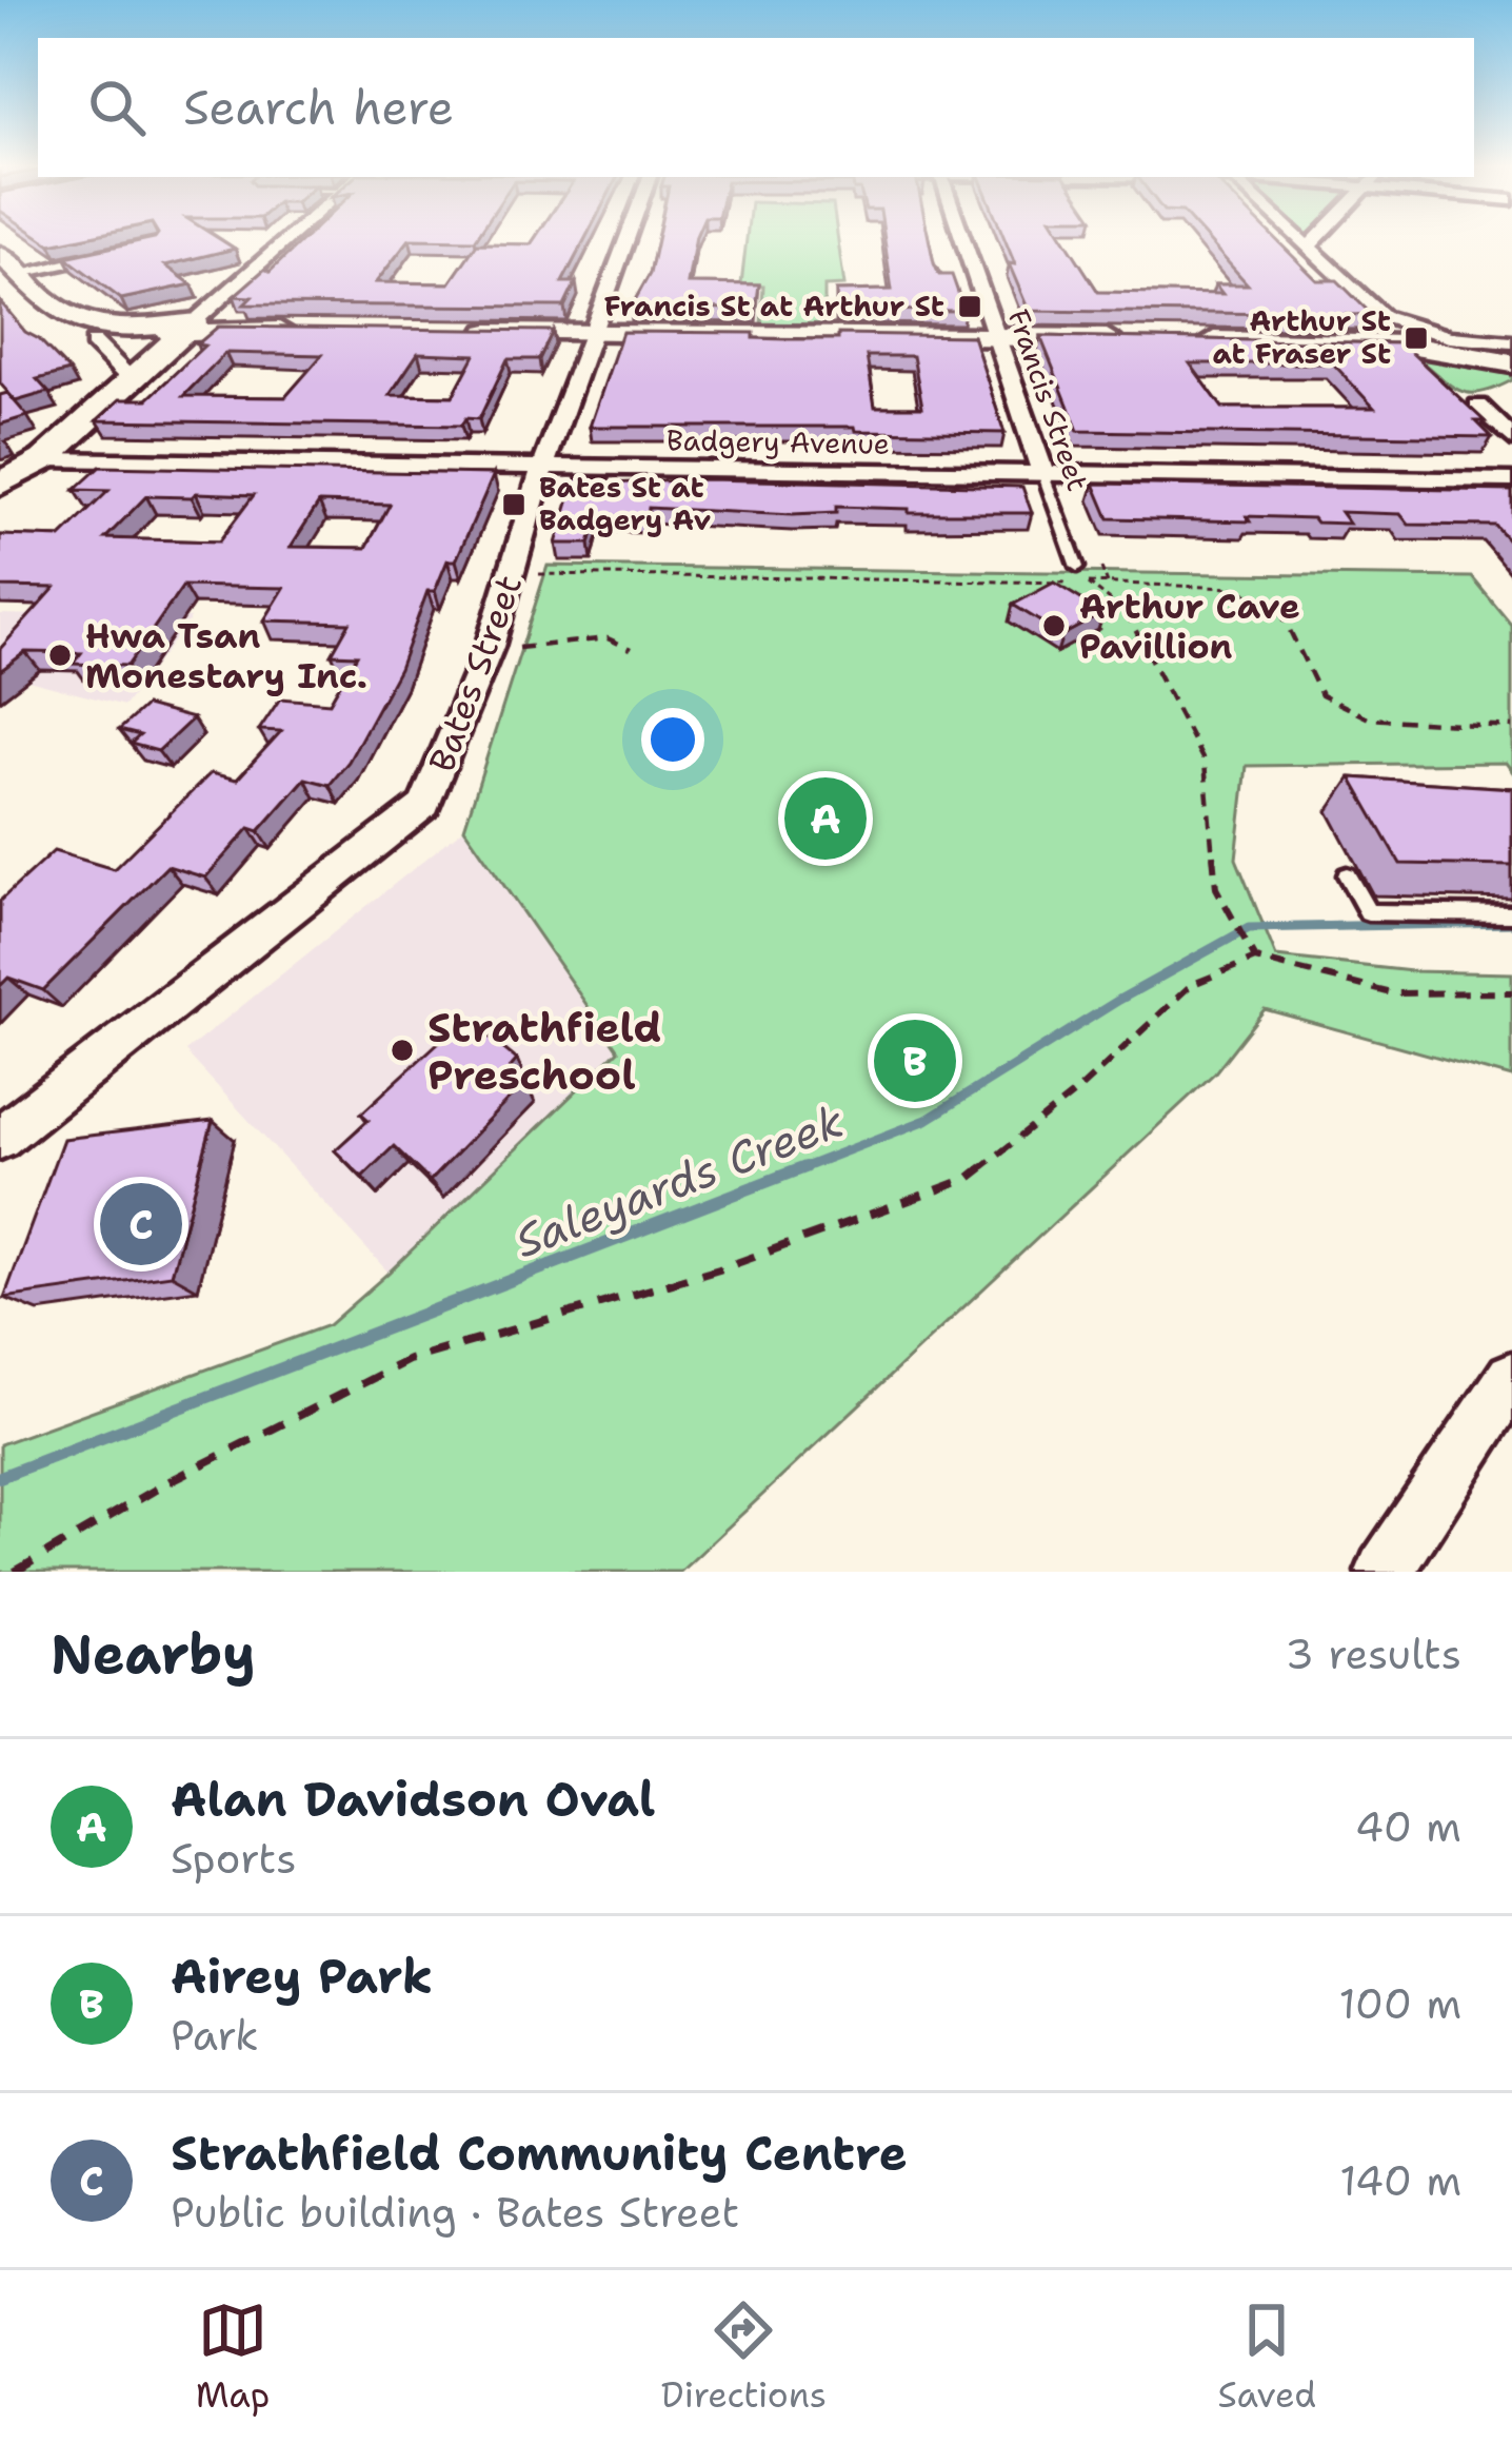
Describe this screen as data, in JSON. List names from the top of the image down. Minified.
{"streets":{"street":["Francis Street","Badgery Avenue","Bates Street"]},"crossings":[["Francis Street","Badgery Avenue"],["Badgery Avenue","Bates Street"]],"water":["Saleyards Creek"],"places":{"transit":["Francis St at Arthur St","Arthur St at Fraser St","Bates St at Badgery Av"],"other":["Arthur Cave Pavillion","Hwa Tsan Monestary Inc.","Strathfield Preschool"]},"page":{"search":"Search here","pins":["A","B","C"],"heading":["Nearby","3 results"],"list":[{"mark":"A","name":"Alan Davidson Oval","note":"Sports","value":"40 m"},{"mark":"B","name":"Airey Park","note":"Park","value":"100 m"},{"mark":"C","name":"Strathfield Community Centre","note":"Public building · Bates Street","value":"140 m"}],"nav":["Map","Directions","Saved"]}}
